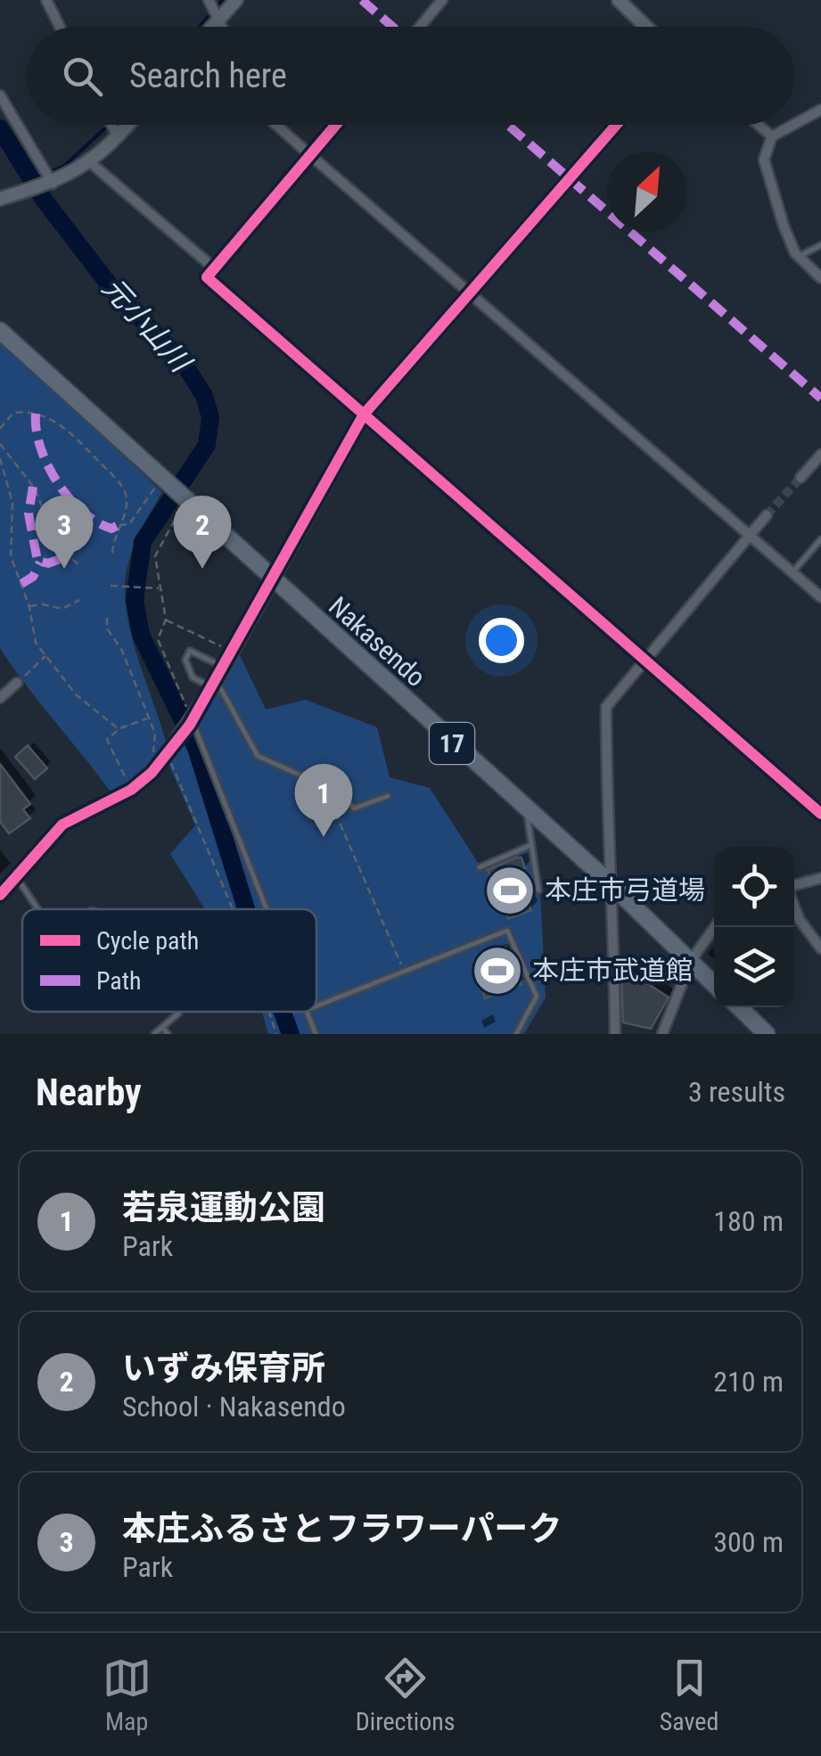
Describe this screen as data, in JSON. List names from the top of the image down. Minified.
{"streets":{"highway":["Nakasendo","17"]},"water":["元小山川"],"places":{"sports":["本庄市弓道場","本庄市武道館"]},"legend":["Cycle path","Path"],"north":"top right","page":{"search":"Search here","pins":["2","3","1"],"heading":["Nearby","3 results"],"list":[{"mark":"1","name":"若泉運動公園","note":"Park","value":"180 m"},{"mark":"2","name":"いずみ保育所","note":"School · Nakasendo","value":"210 m"},{"mark":"3","name":"本庄ふるさとフラワーパーク","note":"Park","value":"300 m"}],"nav":["Map","Directions","Saved"]}}
